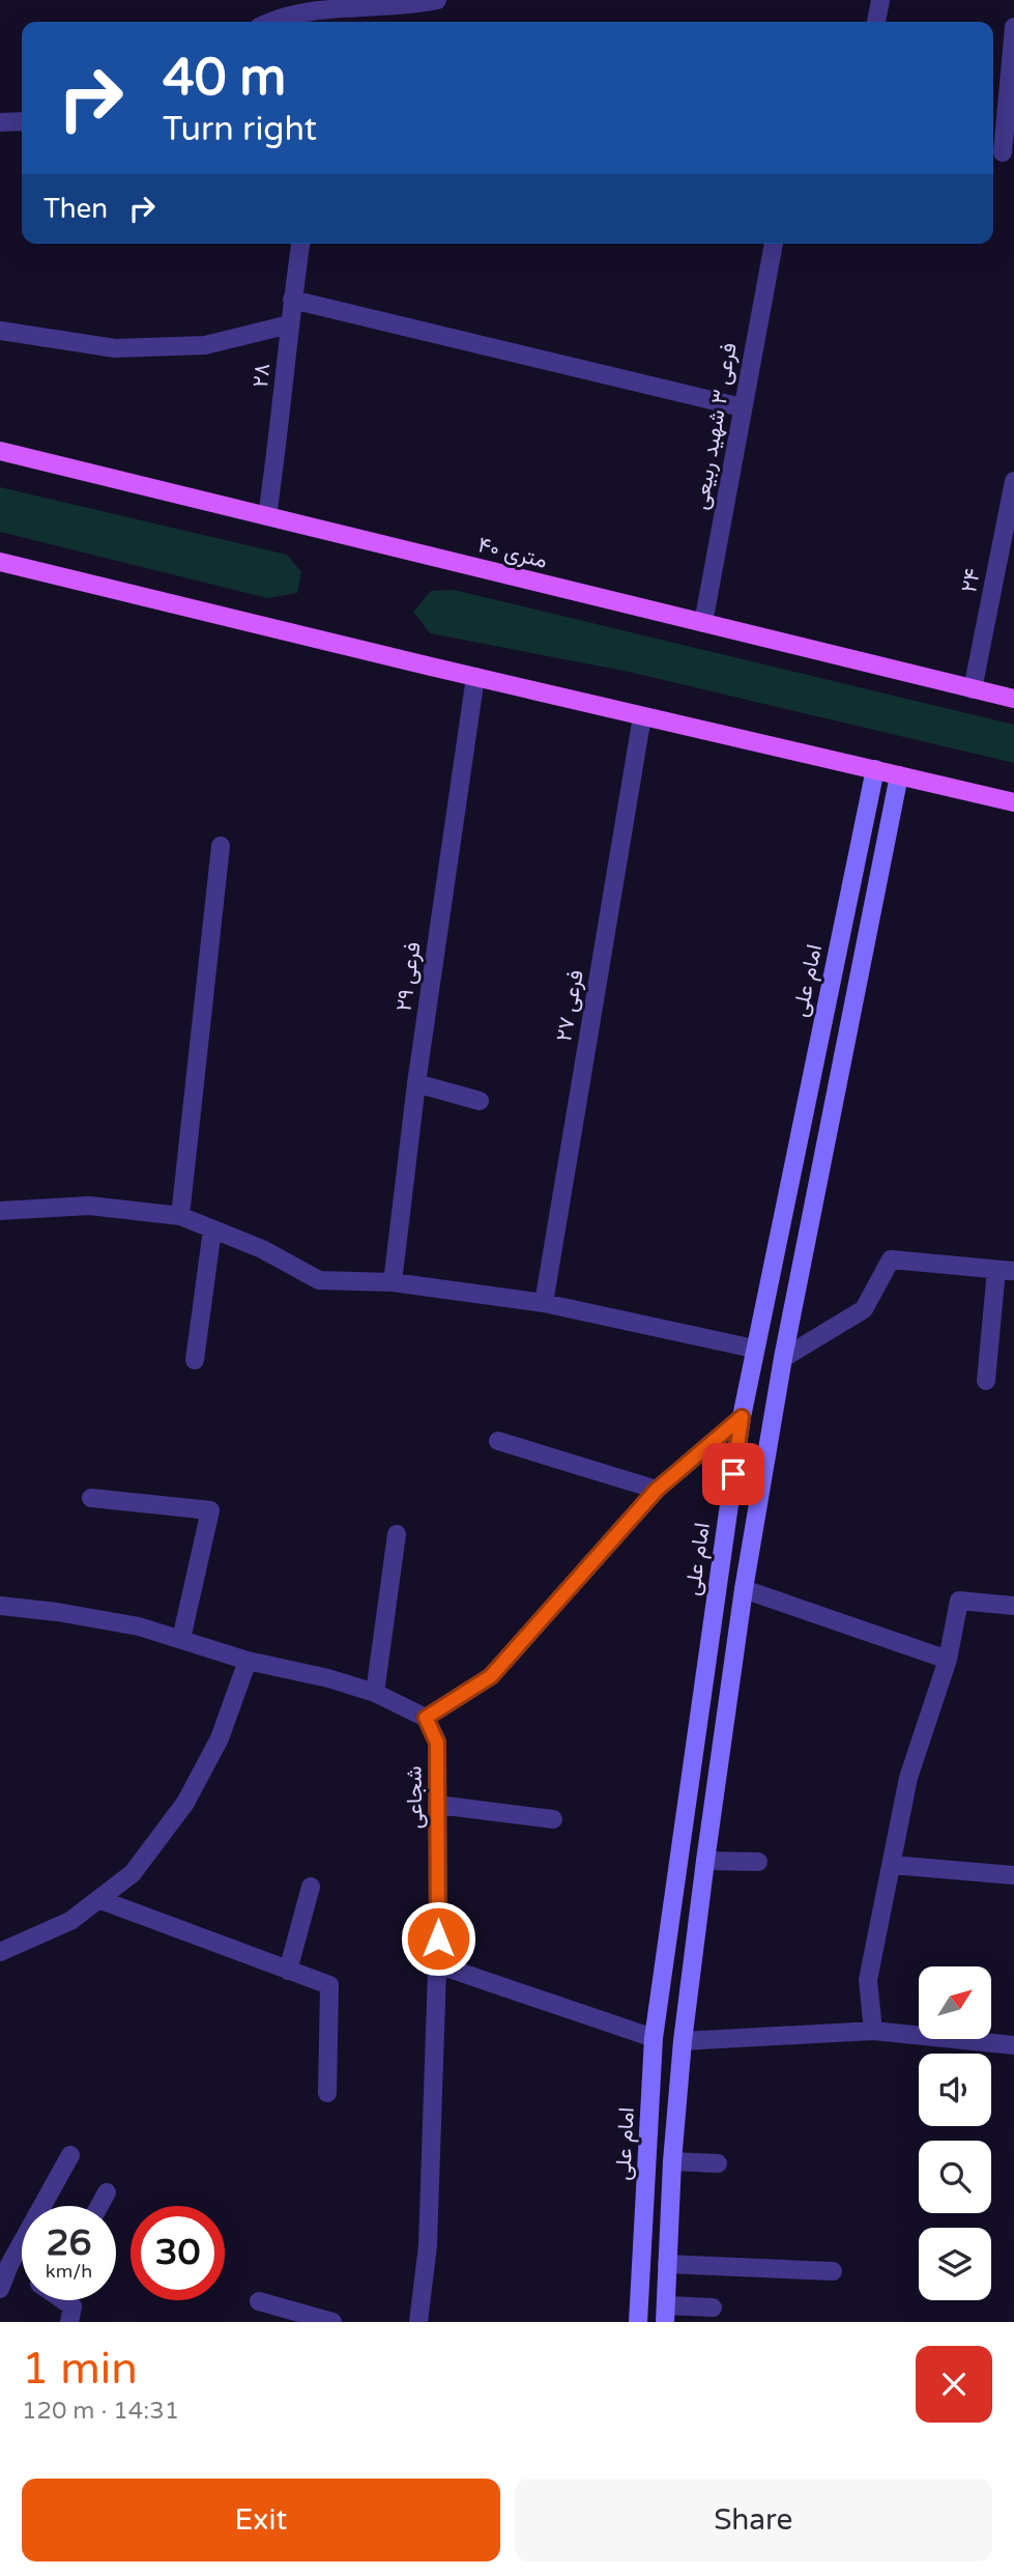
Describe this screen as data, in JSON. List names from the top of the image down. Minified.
{"streets":{"main road":["۴۰ متری","امام علی"],"street":["۲۸","فرعی ۳ شهید ربیعی","۲۴","فرعی ۲۹","فرعی ۲۷","شجاعی"]},"crossings":[["۲۸","۴۰ متری"],["فرعی ۳ شهید ربیعی","۴۰ متری"],["۴۰ متری","۲۴"]],"north":"top right","page":{"turn":["40 m","Turn right"],"then":"Then","speed":"26 km/h","limit":"30","heading":["1 min","120 m · 14:31"],"buttons":["Exit","Share"]}}
